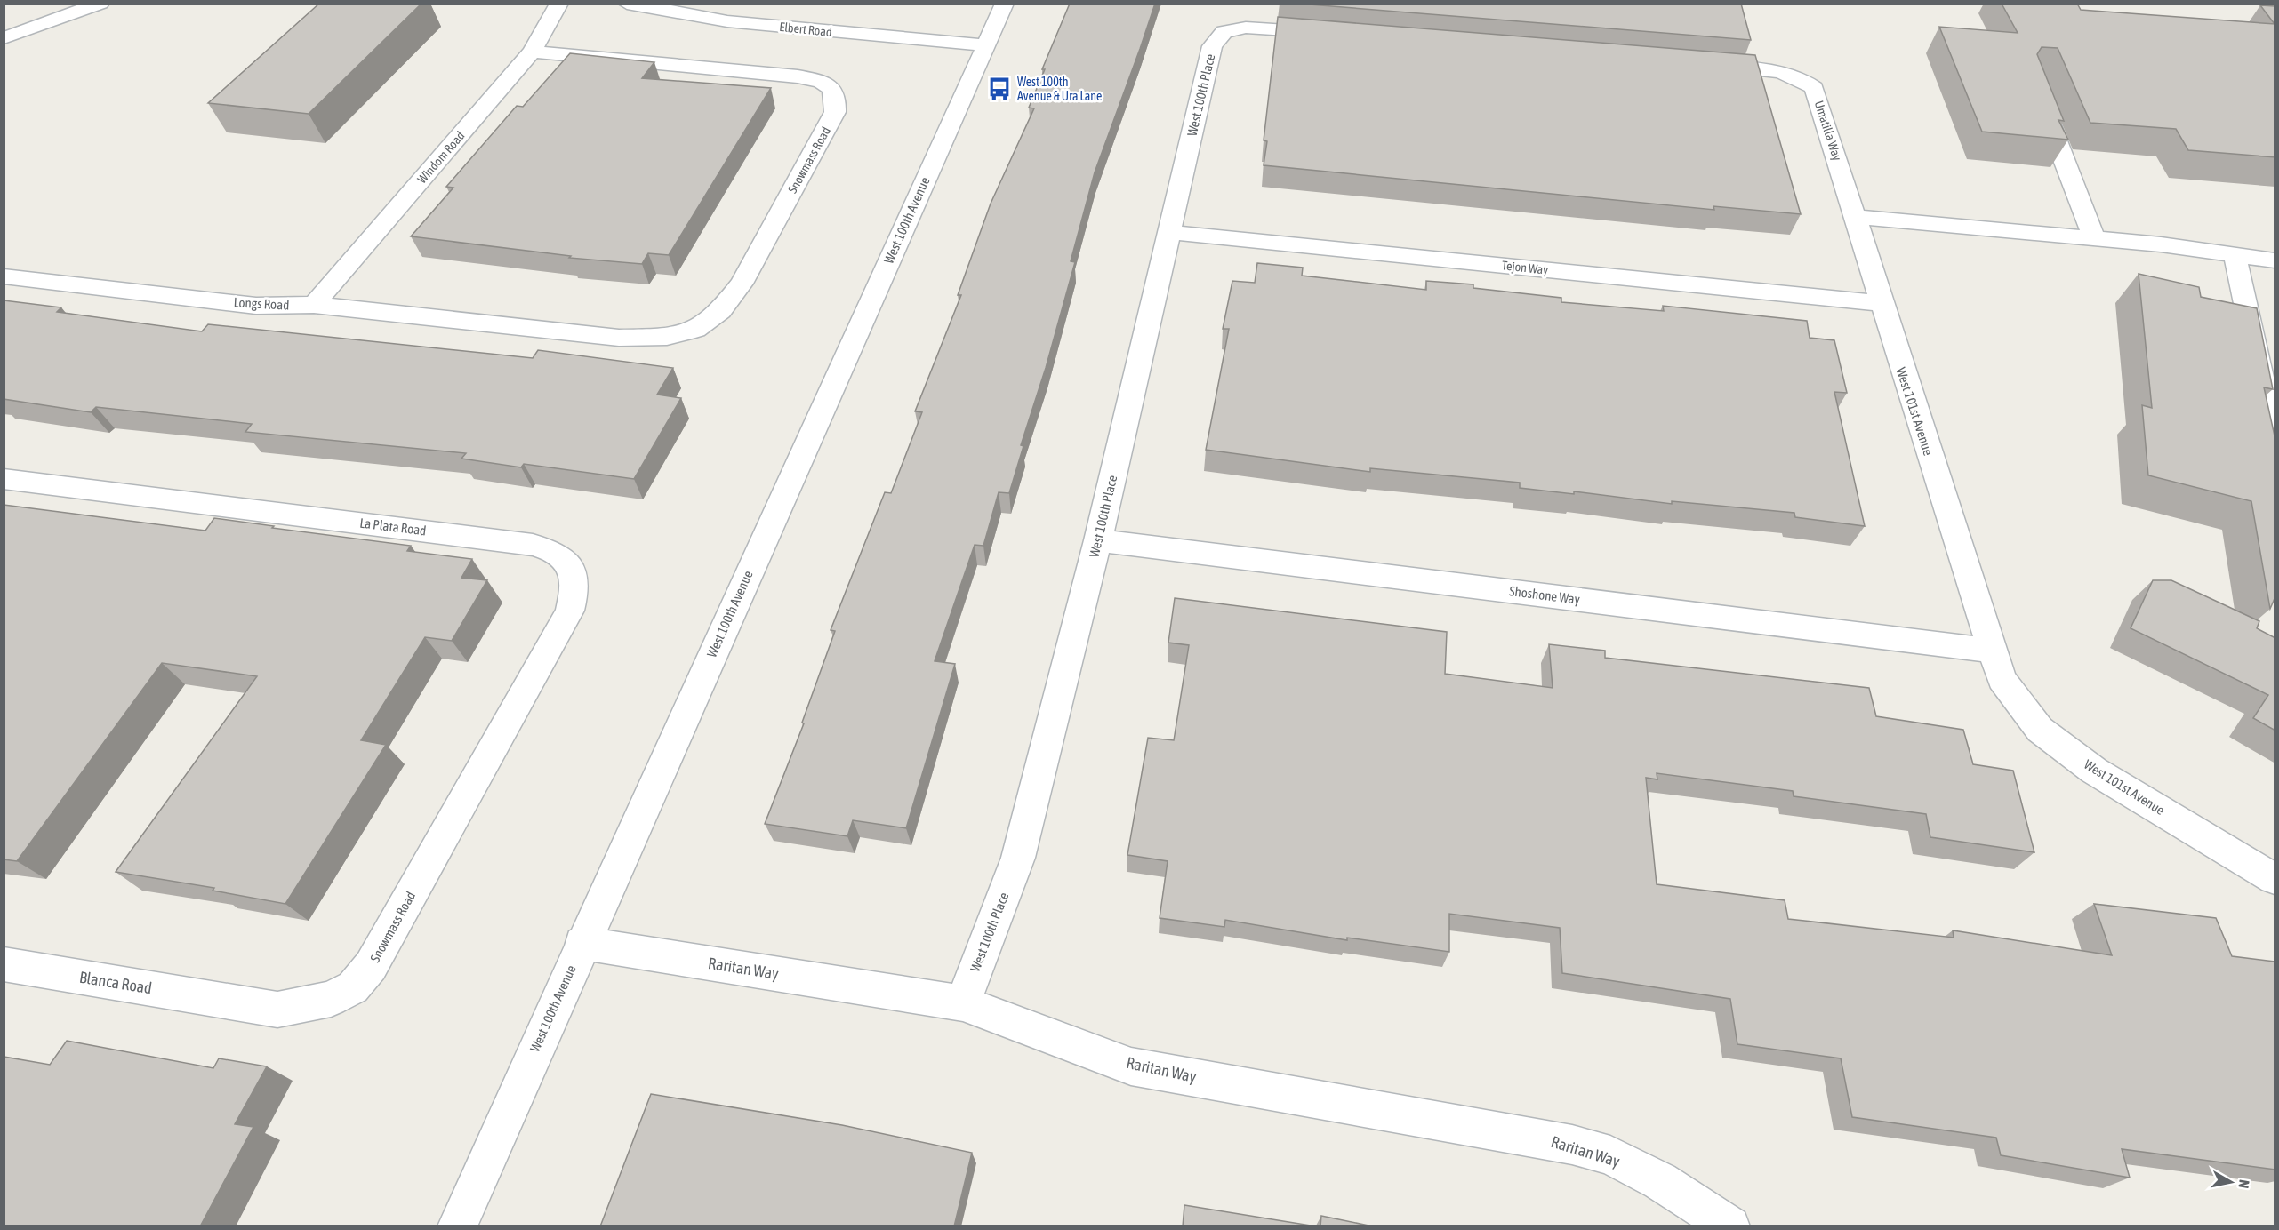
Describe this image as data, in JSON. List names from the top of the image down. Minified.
{"streets":{"street":["Elbert Road","West 100th Place","Umatilla Way","Windom Road","Snowmass Road","West 100th Avenue","Tejon Way","Longs Road","West 101st Avenue","La Plata Road","Shoshone Way","Raritan Way","Blanca Road"]},"crossings":[["Elbert Road","West 100th Avenue"],["West 100th Place","Tejon Way"],["West 100th Place","Shoshone Way"],["West 100th Place","Raritan Way"],["Umatilla Way","West 101st Avenue"],["Windom Road","Snowmass Road"],["Windom Road","Longs Road"],["Snowmass Road","Longs Road"],["Snowmass Road","La Plata Road"],["Snowmass Road","Blanca Road"],["West 100th Avenue","Raritan Way"],["Tejon Way","West 101st Avenue"],["West 101st Avenue","Shoshone Way"]],"places":{"bus stop":["West 100th Avenue & Ura Lane"]},"north":"right"}
